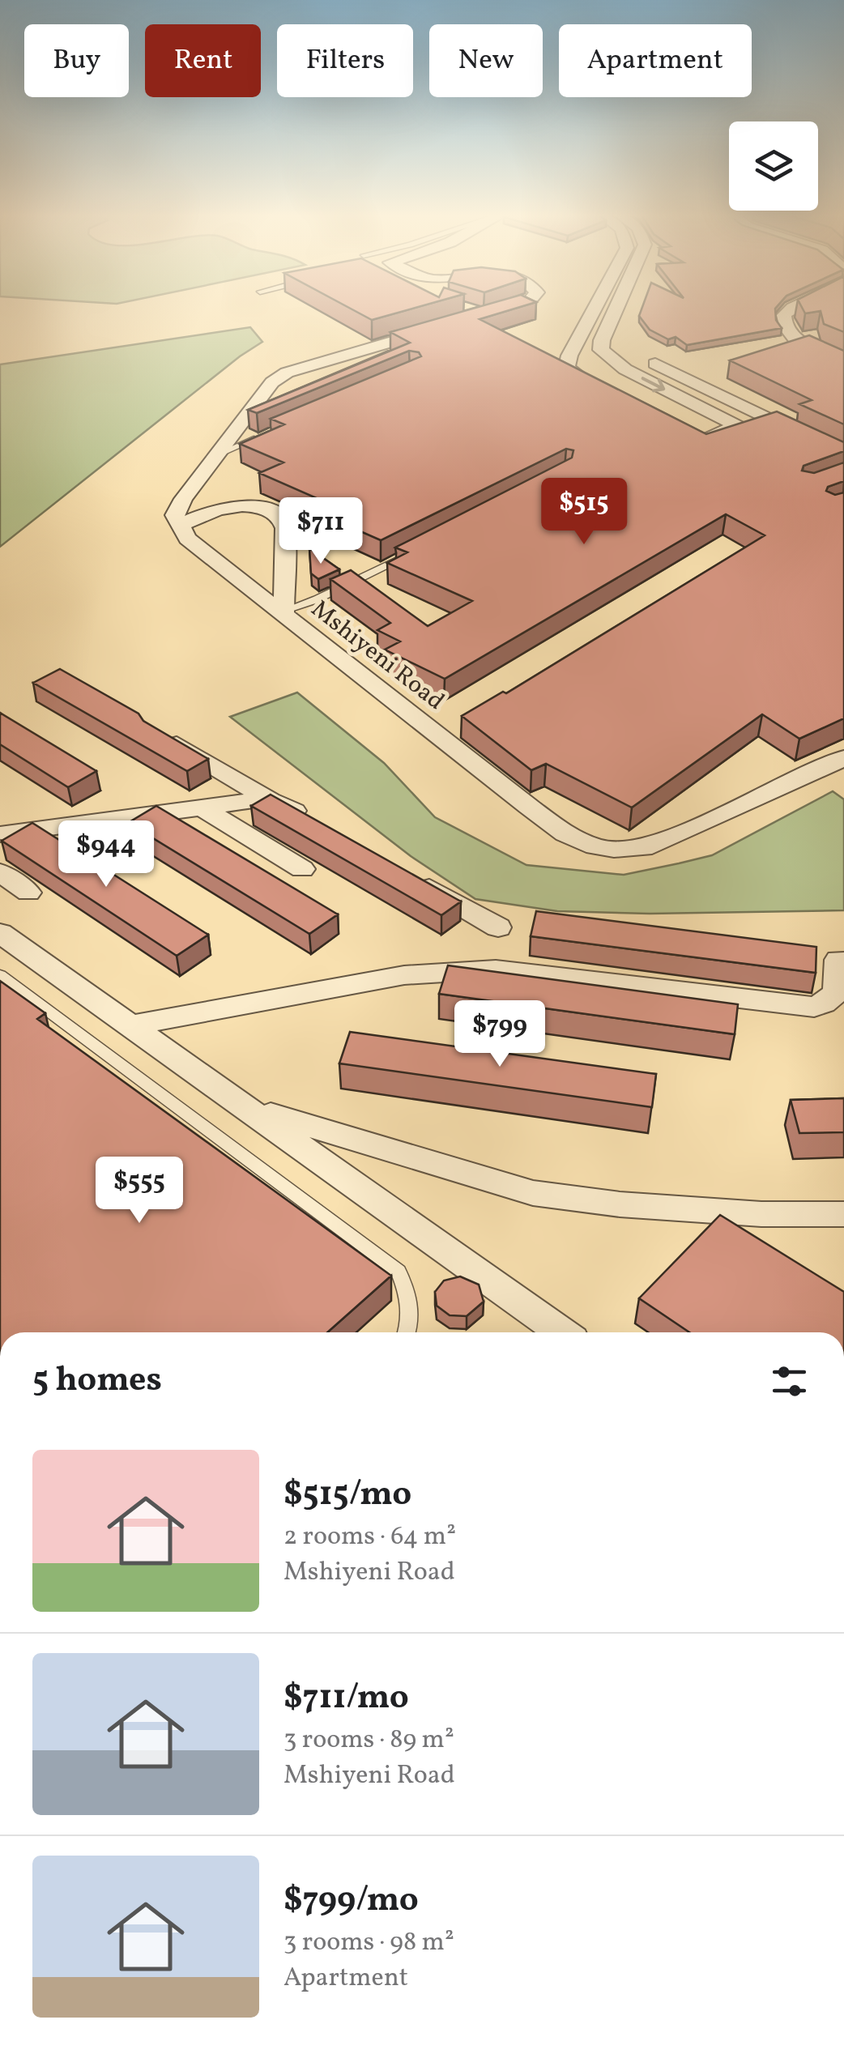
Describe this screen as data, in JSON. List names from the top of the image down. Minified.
{"streets":{"street":["Mshiyeni Road"]},"page":{"chip":["Buy","Rent","Filters","New","Apartment"],"price":["$515","$711","$944","$799","$555"],"heading":"5 homes","list":[{"name":"$515/mo","note":"2 rooms · 64 m² · Mshiyeni Road"},{"name":"$711/mo","note":"3 rooms · 89 m² · Mshiyeni Road"},{"name":"$799/mo","note":"3 rooms · 98 m² · Apartment"}]}}
